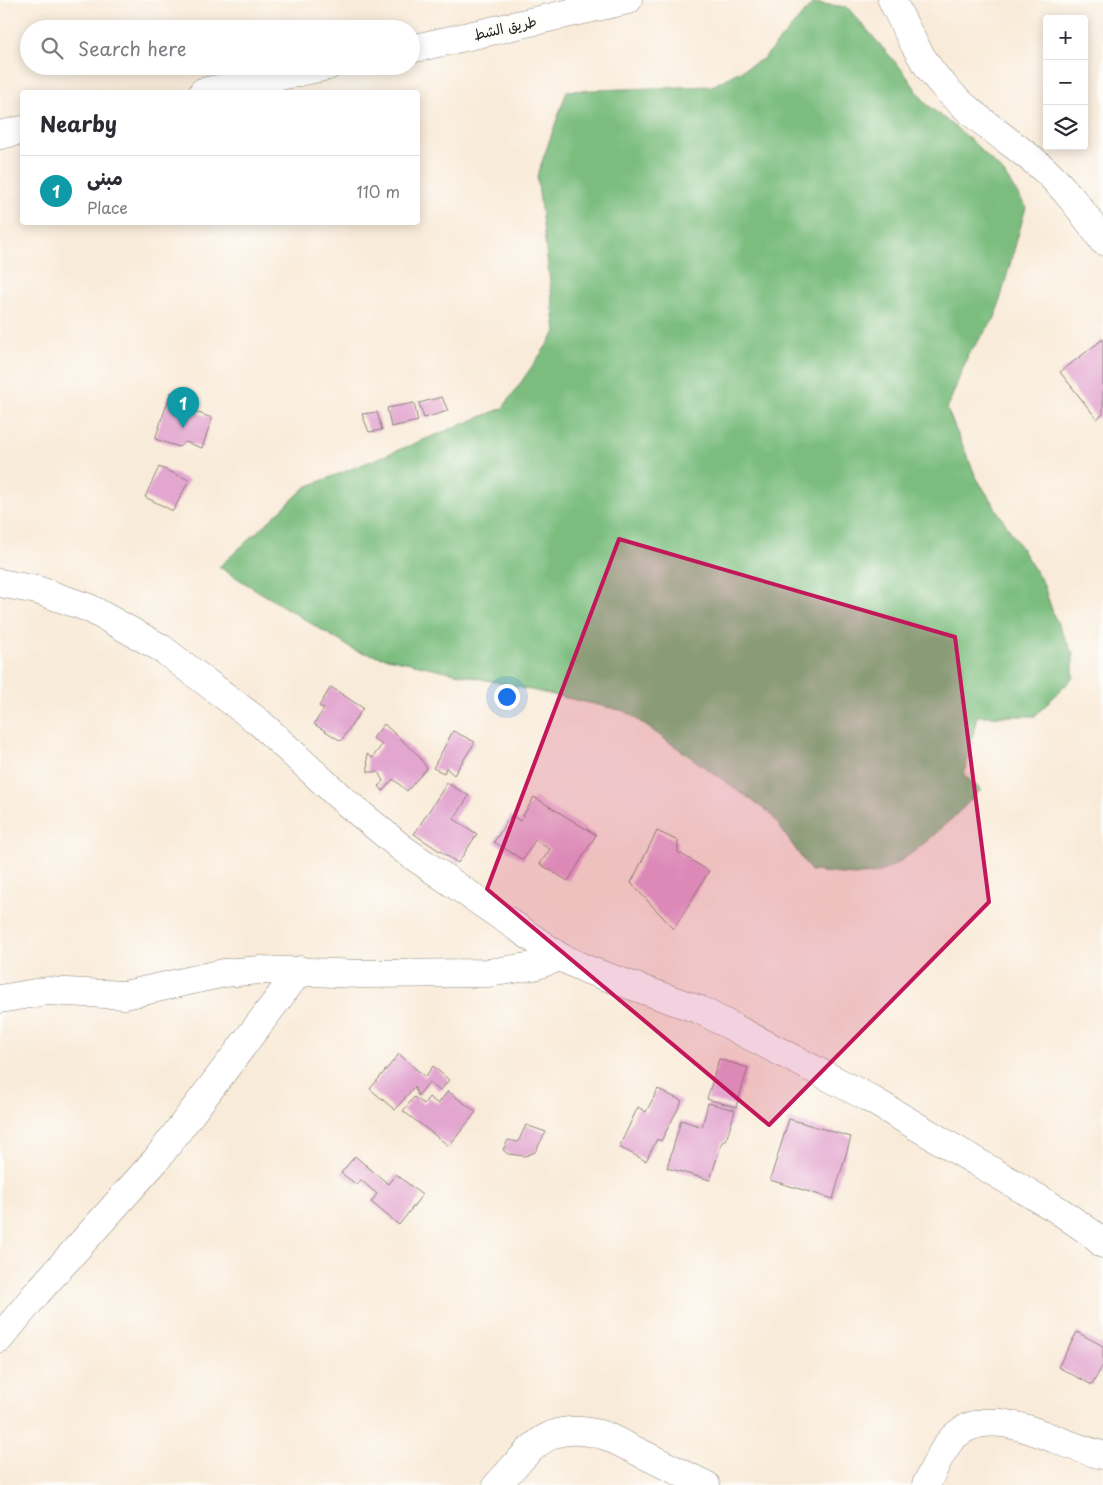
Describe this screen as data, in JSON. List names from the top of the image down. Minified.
{"streets":{"street":["طريق الشط"]},"page":{"map_buttons":["+","−"],"search":"Search here","heading":"Nearby","list":[{"mark":"1","name":"مبنى","note":"Place","value":"110 m"}],"pins":"1"}}
